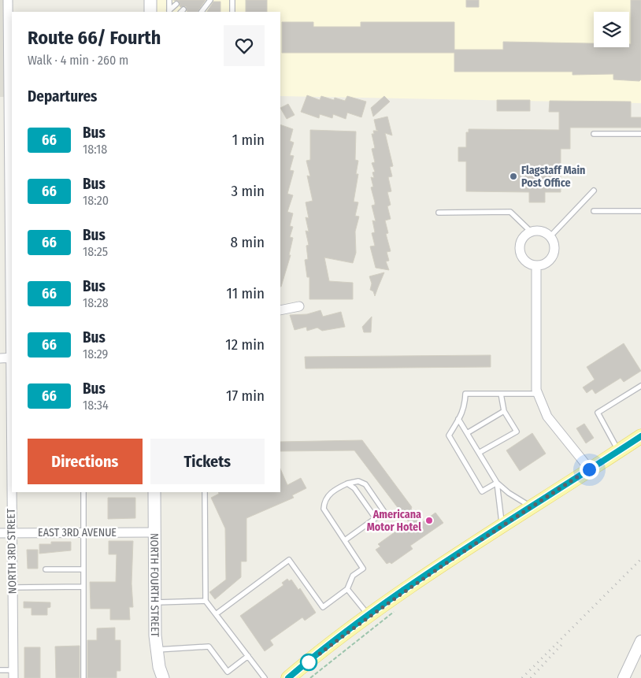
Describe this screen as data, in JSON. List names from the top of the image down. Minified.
{"streets":{"main road":["NORTH FOURTH STREET"],"street":["EAST 3RD AVENUE","NORTH 3RD STREET"]},"crossings":[["EAST 3RD AVENUE","NORTH 3RD STREET"],["EAST 3RD AVENUE","NORTH FOURTH STREET"]],"places":["Flagstaff Main Post Office","Americana Motor Hotel"],"lines":["bus line 66"],"page":{"heading":[["Route 66/ Fourth","Walk · 4 min · 260 m"],"Departures"],"list":[{"mark":"66","name":"Bus","note":"18:18","value":"1 min"},{"mark":"66","name":"Bus","note":"18:20","value":"3 min"},{"mark":"66","name":"Bus","note":"18:25","value":"8 min"},{"mark":"66","name":"Bus","note":"18:28","value":"11 min"},{"mark":"66","name":"Bus","note":"18:29","value":"12 min"},{"mark":"66","name":"Bus","note":"18:34","value":"17 min"}],"buttons":["Directions","Tickets"]}}
